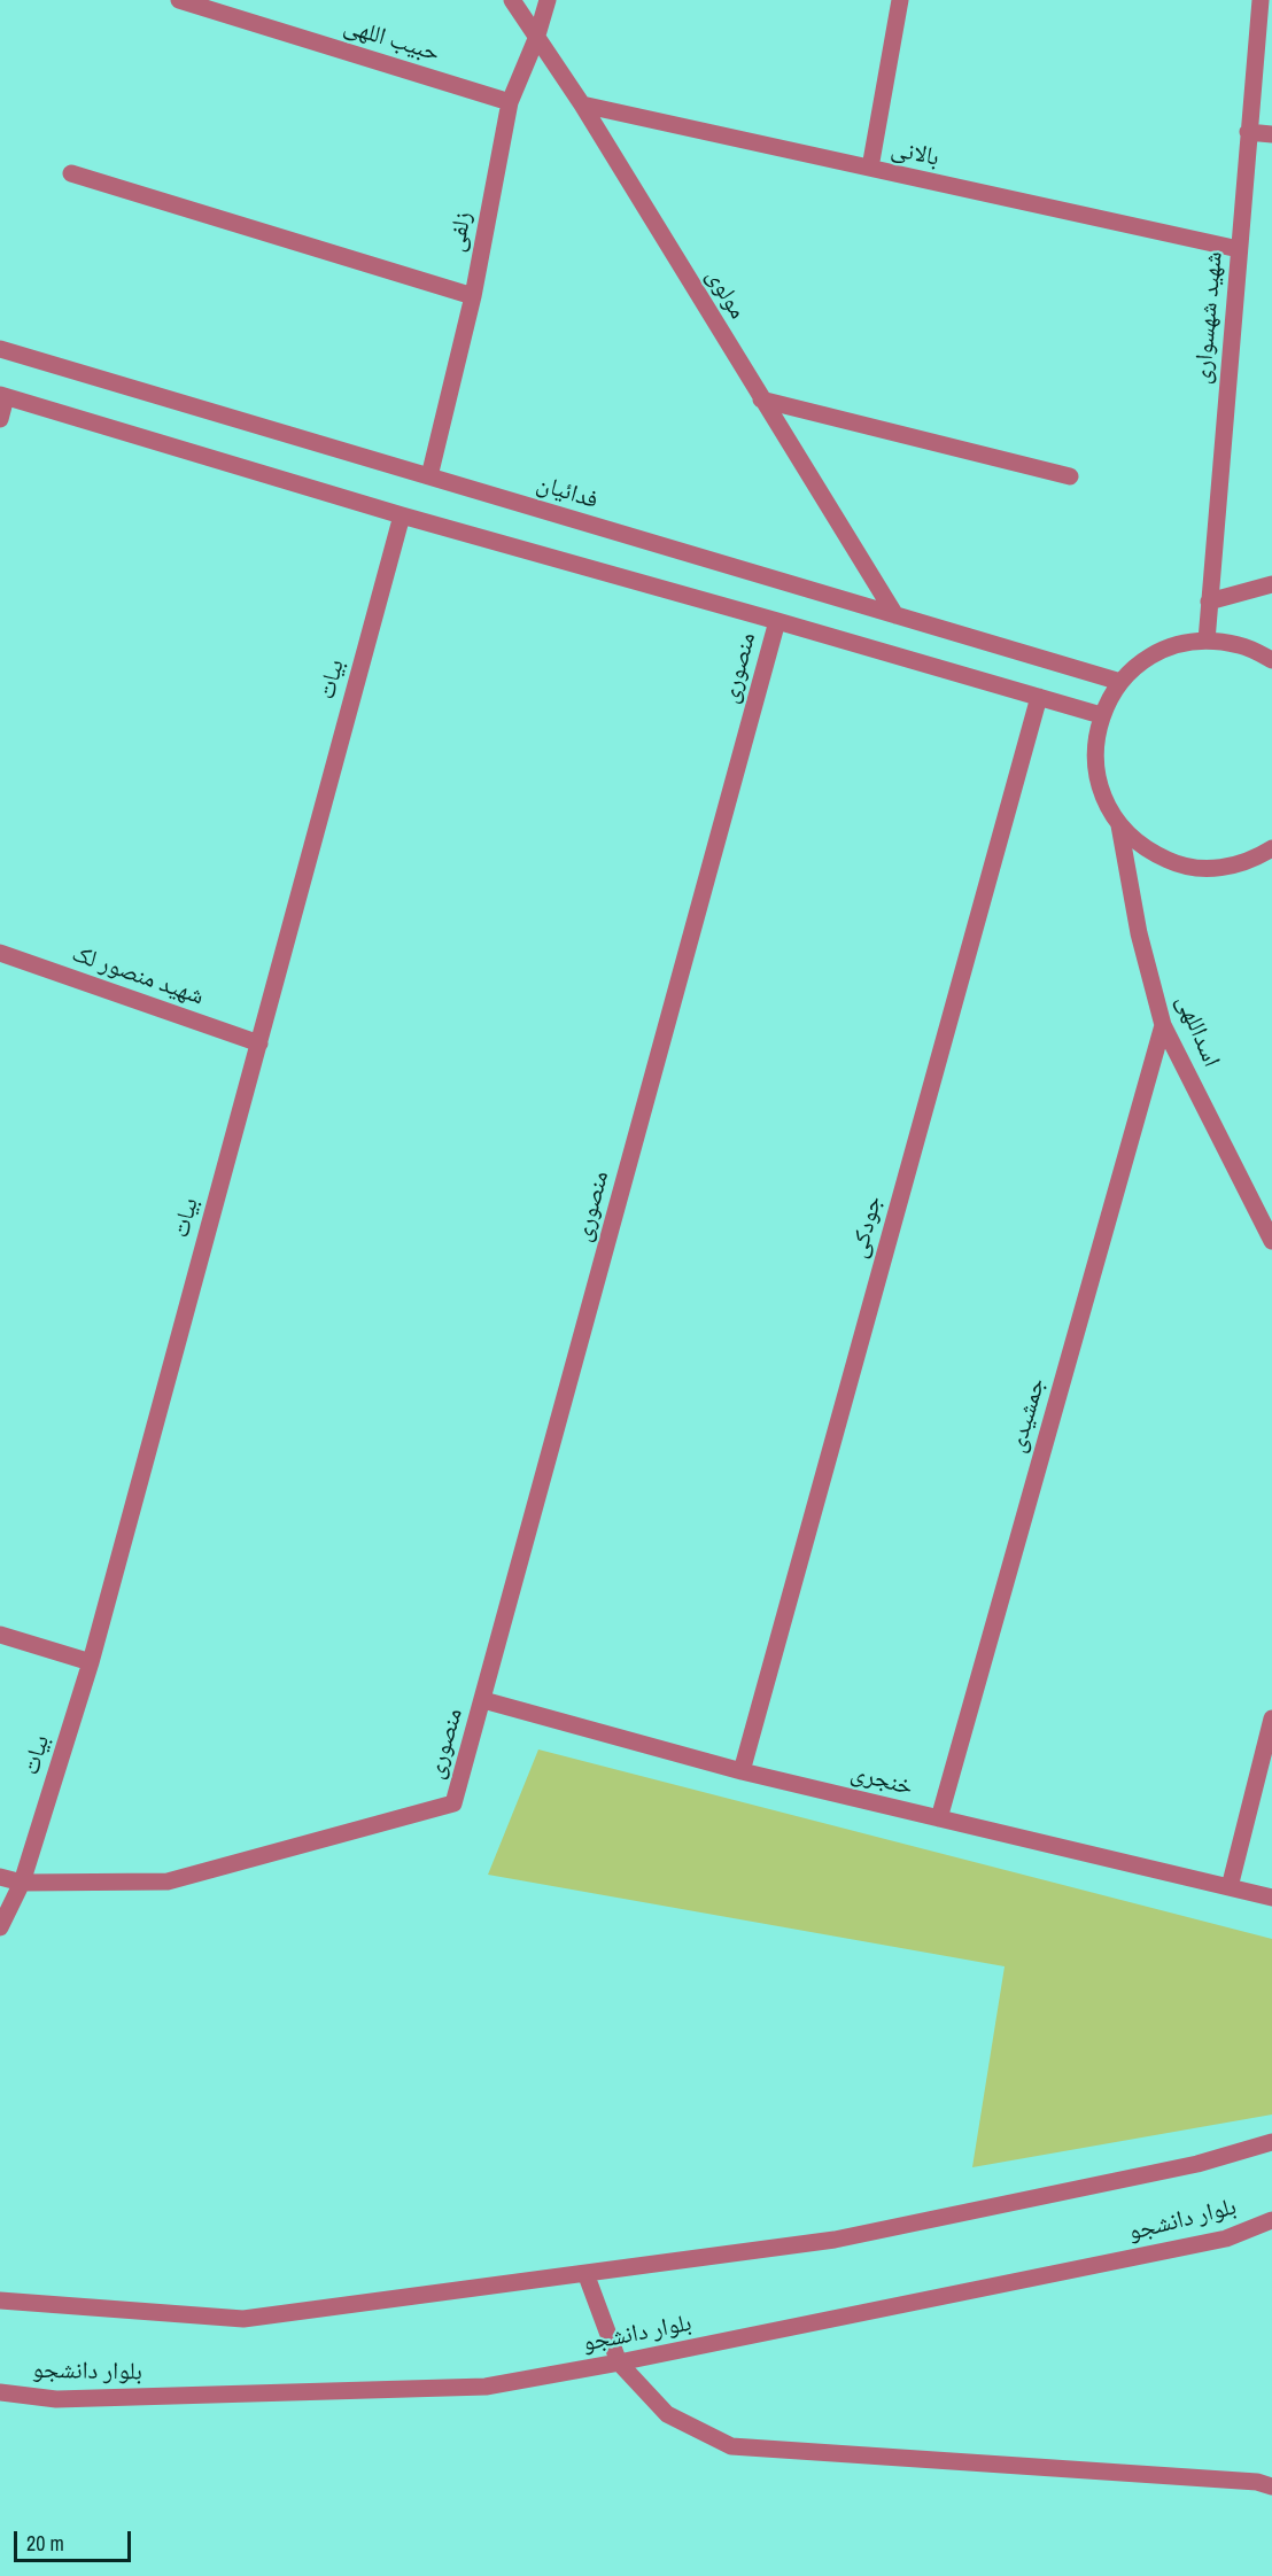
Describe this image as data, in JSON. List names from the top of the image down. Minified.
{"streets":{"street":["حبیب اللهی","بالانی","زلفی","مولوی","شهید شهسواری","فدائیان","منصوری","بیات","شهید منصور لک","اسداللهی","جودکی","جمشیدی","خنجری","بلوار دانشجو"]},"crossings":[["حبیب اللهی","زلفی"],["بالانی","مولوی"],["بالانی","شهید شهسواری"],["زلفی","مولوی"],["زلفی","فدائیان"],["مولوی","فدائیان"],["منصوری","بیات"],["منصوری","خنجری"],["بیات","شهید منصور لک"],["اسداللهی","جمشیدی"],["جودکی","خنجری"],["جمشیدی","خنجری"]],"scale_bar":"20 m"}
